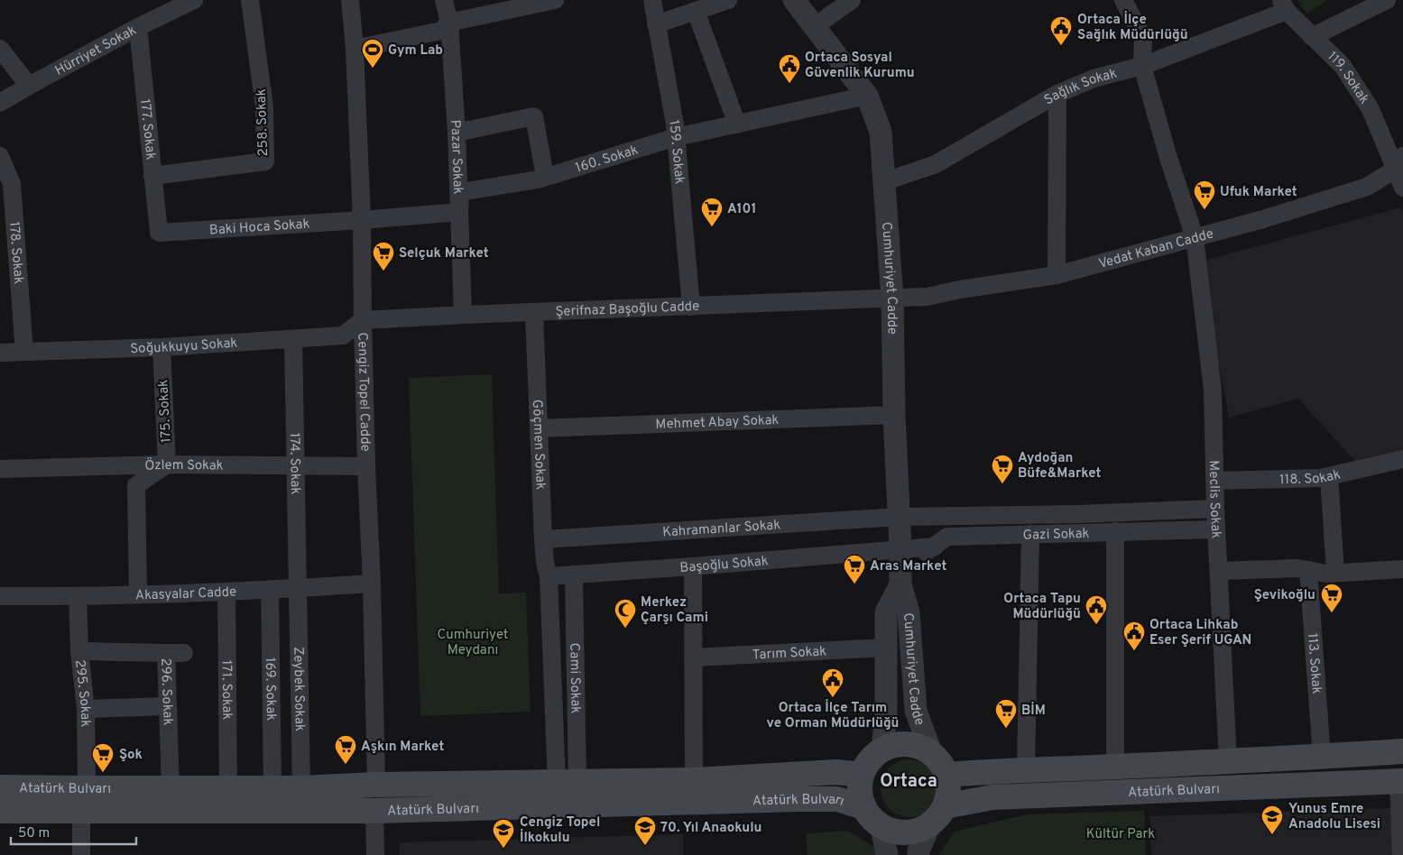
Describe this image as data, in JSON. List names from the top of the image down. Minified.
{"streets":{"main road":["Atatürk Bulvarı"],"street":["Hürriyet Sokak","119. Sokak","Sağlık Sokak","258. Sokak","177. Sokak","159. Sokak","Pazar Sokak","160. Sokak","Baki Hoca Sokak","Vedat Kaban Cadde","178. Sokak","Cumhuriyet Cadde","Şerifnaz Başoğlu Cadde","Soğukkuyu Sokak","Cengiz Topel Cadde","175. Sokak","Mehmet Abay Sokak","Göçmen Sokak","174. Sokak","Özlem Sokak","118. Sokak","Meclis Sokak","Kahramanlar Sokak","Gazi Sokak","Başoğlu Sokak","Akasyalar Cadde","Tarım Sokak","113. Sokak","Cami Sokak","169. Sokak","Zeybek Sokak","171. Sokak","295. Sokak","296. Sokak"]},"crossings":[["Hürriyet Sokak","177. Sokak"],["119. Sokak","Sağlık Sokak"],["119. Sokak","Vedat Kaban Cadde"],["Sağlık Sokak","Cumhuriyet Cadde"],["Sağlık Sokak","Meclis Sokak"],["258. Sokak","177. Sokak"],["177. Sokak","Baki Hoca Sokak"],["159. Sokak","160. Sokak"],["159. Sokak","Şerifnaz Başoğlu Cadde"],["Pazar Sokak","160. Sokak"],["Pazar Sokak","Şerifnaz Başoğlu Cadde"],["160. Sokak","Cumhuriyet Cadde"],["Baki Hoca Sokak","Cengiz Topel Cadde"],["Vedat Kaban Cadde","Cumhuriyet Cadde"],["Vedat Kaban Cadde","Şerifnaz Başoğlu Cadde"],["Vedat Kaban Cadde","Meclis Sokak"],["178. Sokak","Soğukkuyu Sokak"],["Cumhuriyet Cadde","Şerifnaz Başoğlu Cadde"],["Cumhuriyet Cadde","Mehmet Abay Sokak"],["Cumhuriyet Cadde","Kahramanlar Sokak"],["Cumhuriyet Cadde","Gazi Sokak"],["Cumhuriyet Cadde","Başoğlu Sokak"],["Cumhuriyet Cadde","Tarım Sokak"],["Cumhuriyet Cadde","Atatürk Bulvarı"],["Şerifnaz Başoğlu Cadde","Soğukkuyu Sokak"],["Şerifnaz Başoğlu Cadde","Cengiz Topel Cadde"],["Şerifnaz Başoğlu Cadde","Göçmen Sokak"],["Soğukkuyu Sokak","Cengiz Topel Cadde"],["Soğukkuyu Sokak","175. Sokak"],["Soğukkuyu Sokak","174. Sokak"],["Cengiz Topel Cadde","Özlem Sokak"],["Cengiz Topel Cadde","Akasyalar Cadde"],["Cengiz Topel Cadde","Atatürk Bulvarı"],["175. Sokak","Özlem Sokak"],["Mehmet Abay Sokak","Göçmen Sokak"],["Göçmen Sokak","Kahramanlar Sokak"],["Göçmen Sokak","Başoğlu Sokak"],["Göçmen Sokak","Cami Sokak"],["174. Sokak","Özlem Sokak"],["174. Sokak","Akasyalar Cadde"],["174. Sokak","Zeybek Sokak"],["118. Sokak","Meclis Sokak"],["Meclis Sokak","Gazi Sokak"],["Meclis Sokak","Atatürk Bulvarı"],["Kahramanlar Sokak","Gazi Sokak"],["Gazi Sokak","Başoğlu Sokak"],["Başoğlu Sokak","Cami Sokak"],["Akasyalar Cadde","169. Sokak"],["Akasyalar Cadde","Zeybek Sokak"],["Akasyalar Cadde","171. Sokak"],["Akasyalar Cadde","295. Sokak"],["113. Sokak","Atatürk Bulvarı"],["Cami Sokak","Atatürk Bulvarı"],["169. Sokak","Atatürk Bulvarı"],["Zeybek Sokak","Atatürk Bulvarı"],["171. Sokak","Atatürk Bulvarı"],["295. Sokak","296. Sokak"],["295. Sokak","Atatürk Bulvarı"],["296. Sokak","Atatürk Bulvarı"]],"districts":["Ortaca"],"parks":["Cumhuriyet Meydanı","Kültür Park"],"places":{"public building":["Ortaca İlçe Sağlık Müdürlüğü","Ortaca Sosyal Güvenlik Kurumu","Ortaca Tapu Müdürlüğü","Ortaca Lihkab Eser Şerif UGAN","Ortaca İlçe Tarım ve Orman Müdürlüğü"],"sports":["Gym Lab"],"supermarket":["Ufuk Market","A101","Selçuk Market","Aydoğan Büfe&Market","Aras Market","Şevikoğlu","BİM","Aşkın Market","Şok"],"mosque":["Merkez Çarşı Cami"],"school or university":["Yunus Emre Anadolu Lisesi","70. Yıl Anaokulu","Cengiz Topel İlkokulu"]},"scale_bar":"50 m"}
